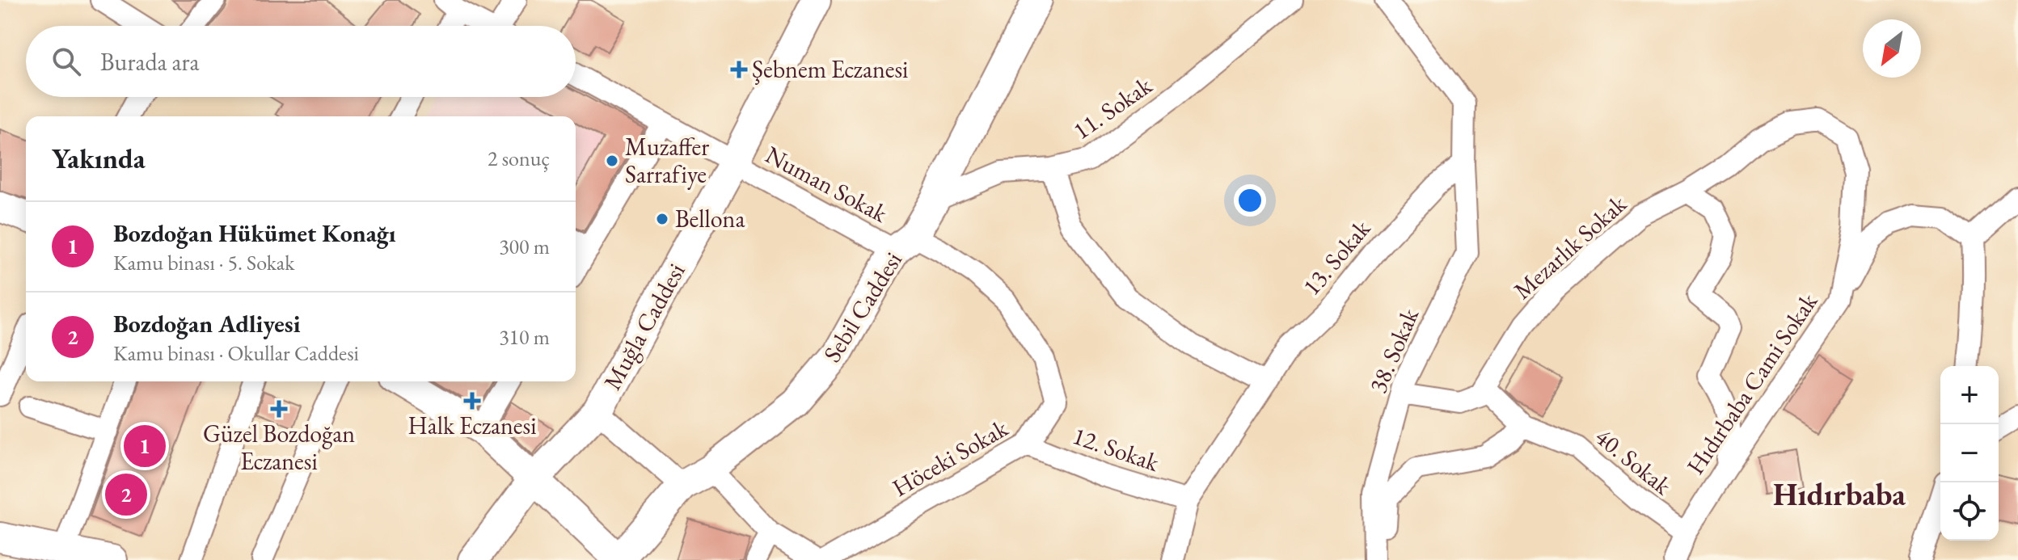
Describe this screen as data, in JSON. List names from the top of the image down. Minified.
{"streets":{"street":["11. Sokak","Numan Sokak","Mezarlık Sokak","13. Sokak","Sebil Caddesi","Muğla Caddesi","38. Sokak","Hıdırbaba Cami Sokak","12. Sokak","Höceki Sokak","40. Sokak"]},"crossings":[["11. Sokak","Sebil Caddesi"],["Numan Sokak","Sebil Caddesi"],["Numan Sokak","Muğla Caddesi"],["Numan Sokak","Höceki Sokak"],["Mezarlık Sokak","Hıdırbaba Cami Sokak"],["Mezarlık Sokak","40. Sokak"],["13. Sokak","38. Sokak"],["13. Sokak","12. Sokak"],["Sebil Caddesi","Höceki Sokak"],["Hıdırbaba Cami Sokak","40. Sokak"],["12. Sokak","Höceki Sokak"]],"districts":["Hıdırbaba"],"places":{"health":["Şebnem Eczanesi","Halk Eczanesi","Güzel Bozdoğan Eczanesi"],"other":["Muzaffer Sarrafiye","Bellona"]},"north":"bottom left","page":{"search":"Burada ara","heading":["Yakında","2 sonuç"],"list":[{"mark":"1","name":"Bozdoğan Hükümet Konağı","note":"Kamu binası · 5. Sokak","value":"300 m"},{"mark":"2","name":"Bozdoğan Adliyesi","note":"Kamu binası · Okullar Caddesi","value":"310 m"}],"map_buttons":["+","−"],"pins":["1","2"]}}
